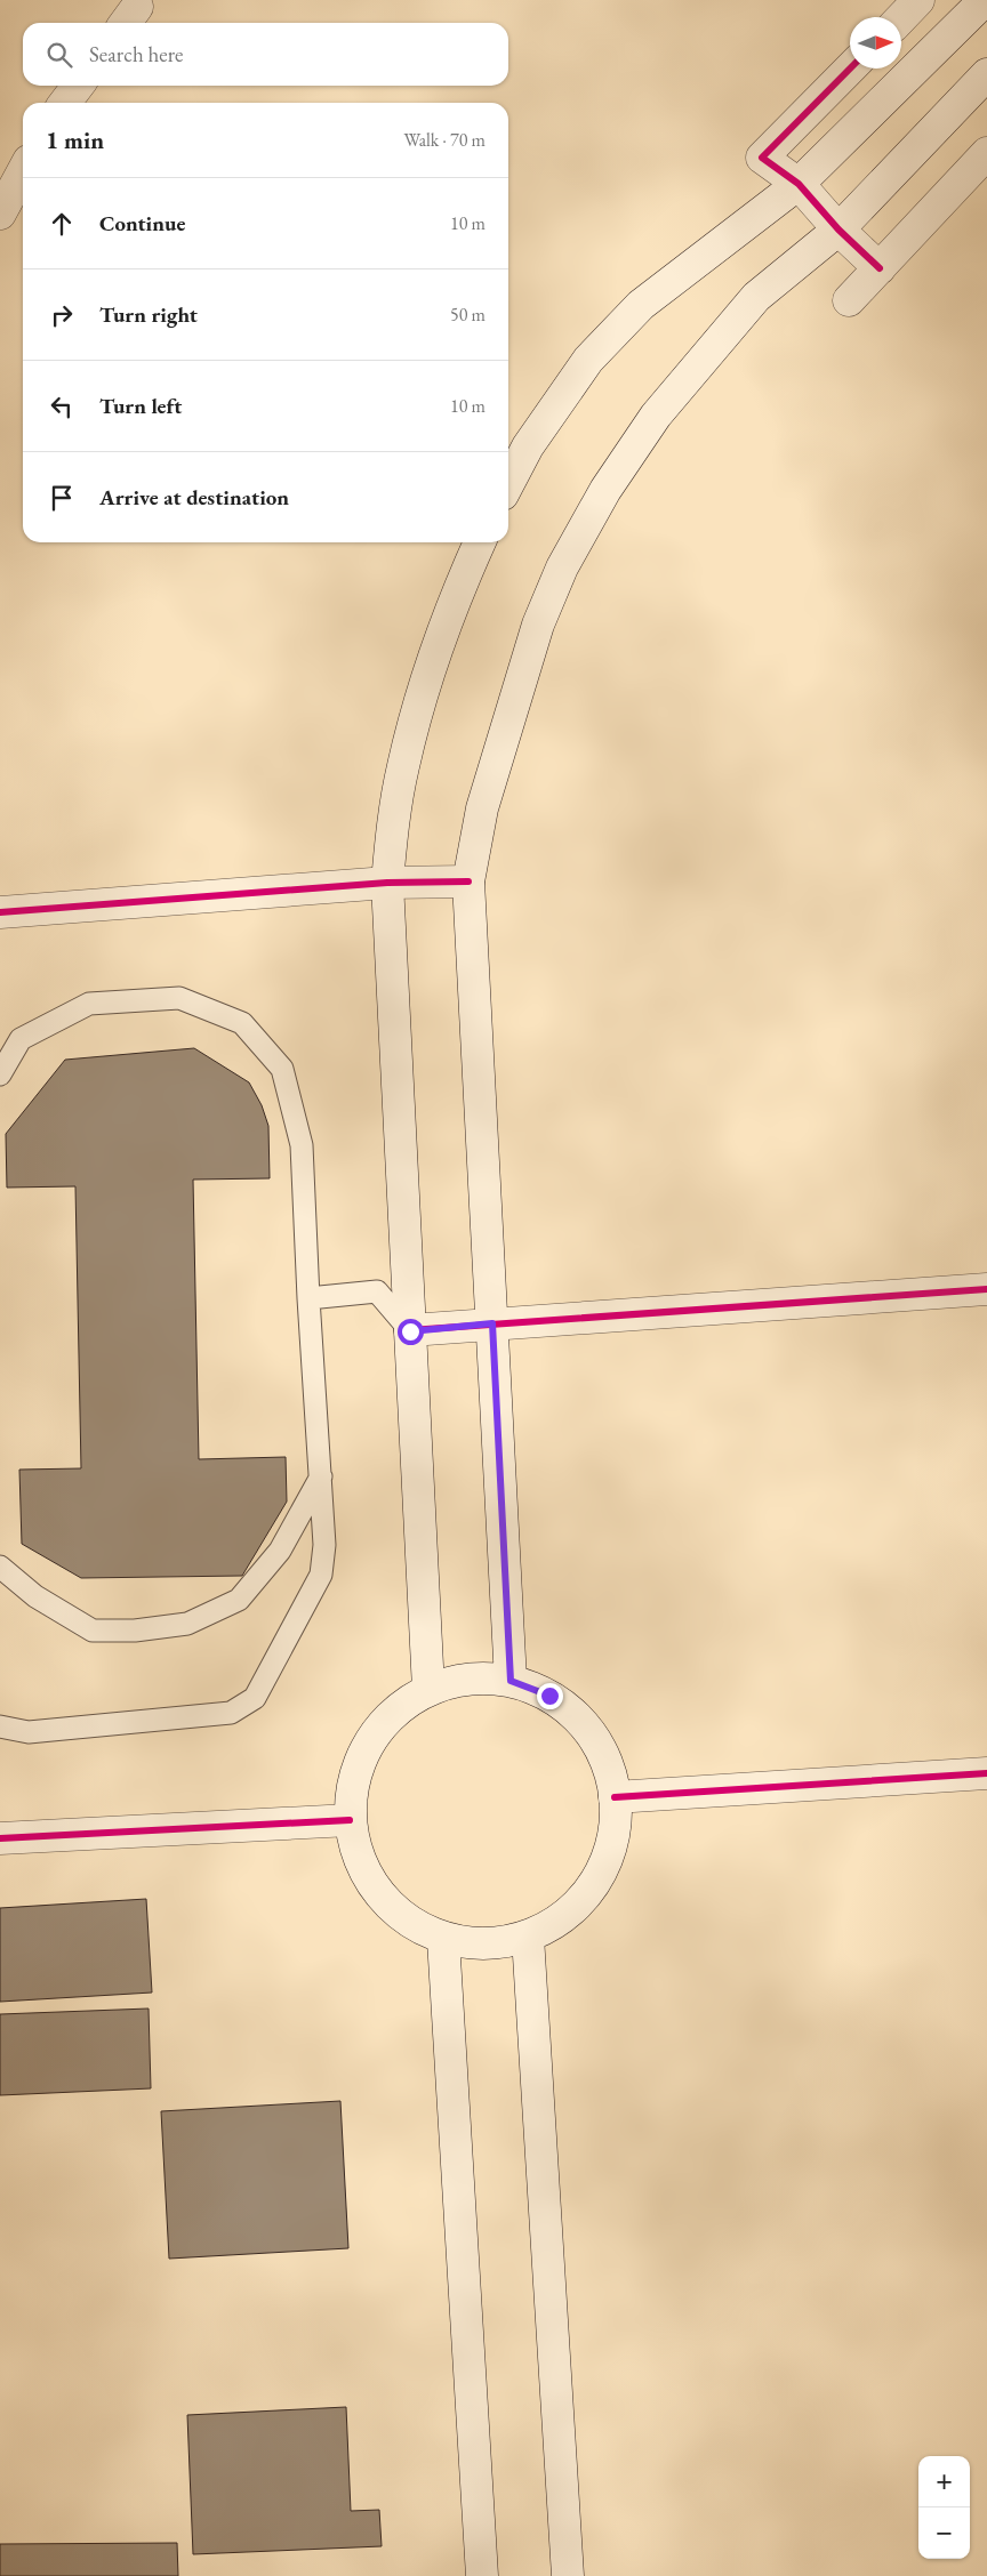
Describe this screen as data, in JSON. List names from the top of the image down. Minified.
{"north":"right","page":{"search":"Search here","heading":["1 min","Walk · 70 m"],"list":[["Continue","10 m"],["Turn right","50 m"],["Turn left","10 m"],"Arrive at destination"],"map_buttons":["+","−"]}}
